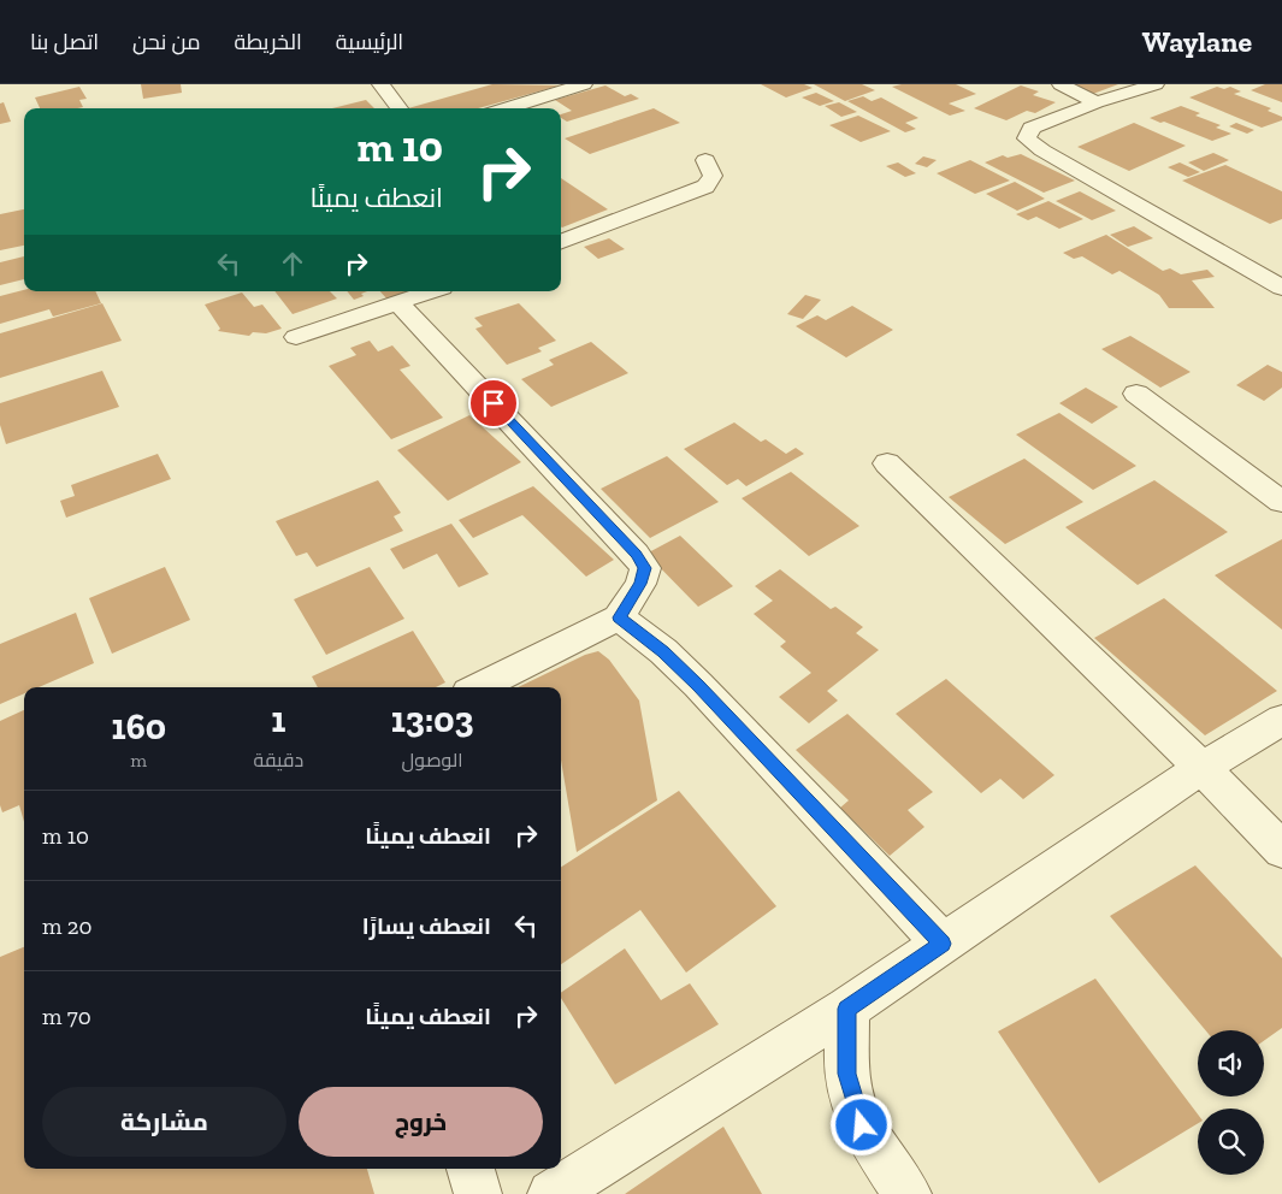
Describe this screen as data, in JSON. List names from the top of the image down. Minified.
{"page":{"header":"Waylane","nav":["الرئيسية","الخريطة","من نحن","اتصل بنا"],"turn":["10 m","انعطف يمينًا"],"eta":["13:03","الوصول","1","دقيقة","160","m"],"list":[{"name":"انعطف يمينًا","value":"10 m"},{"name":"انعطف يسارًا","value":"20 m"},{"name":"انعطف يمينًا","value":"70 m"}],"buttons":["خروج","مشاركة"]}}
